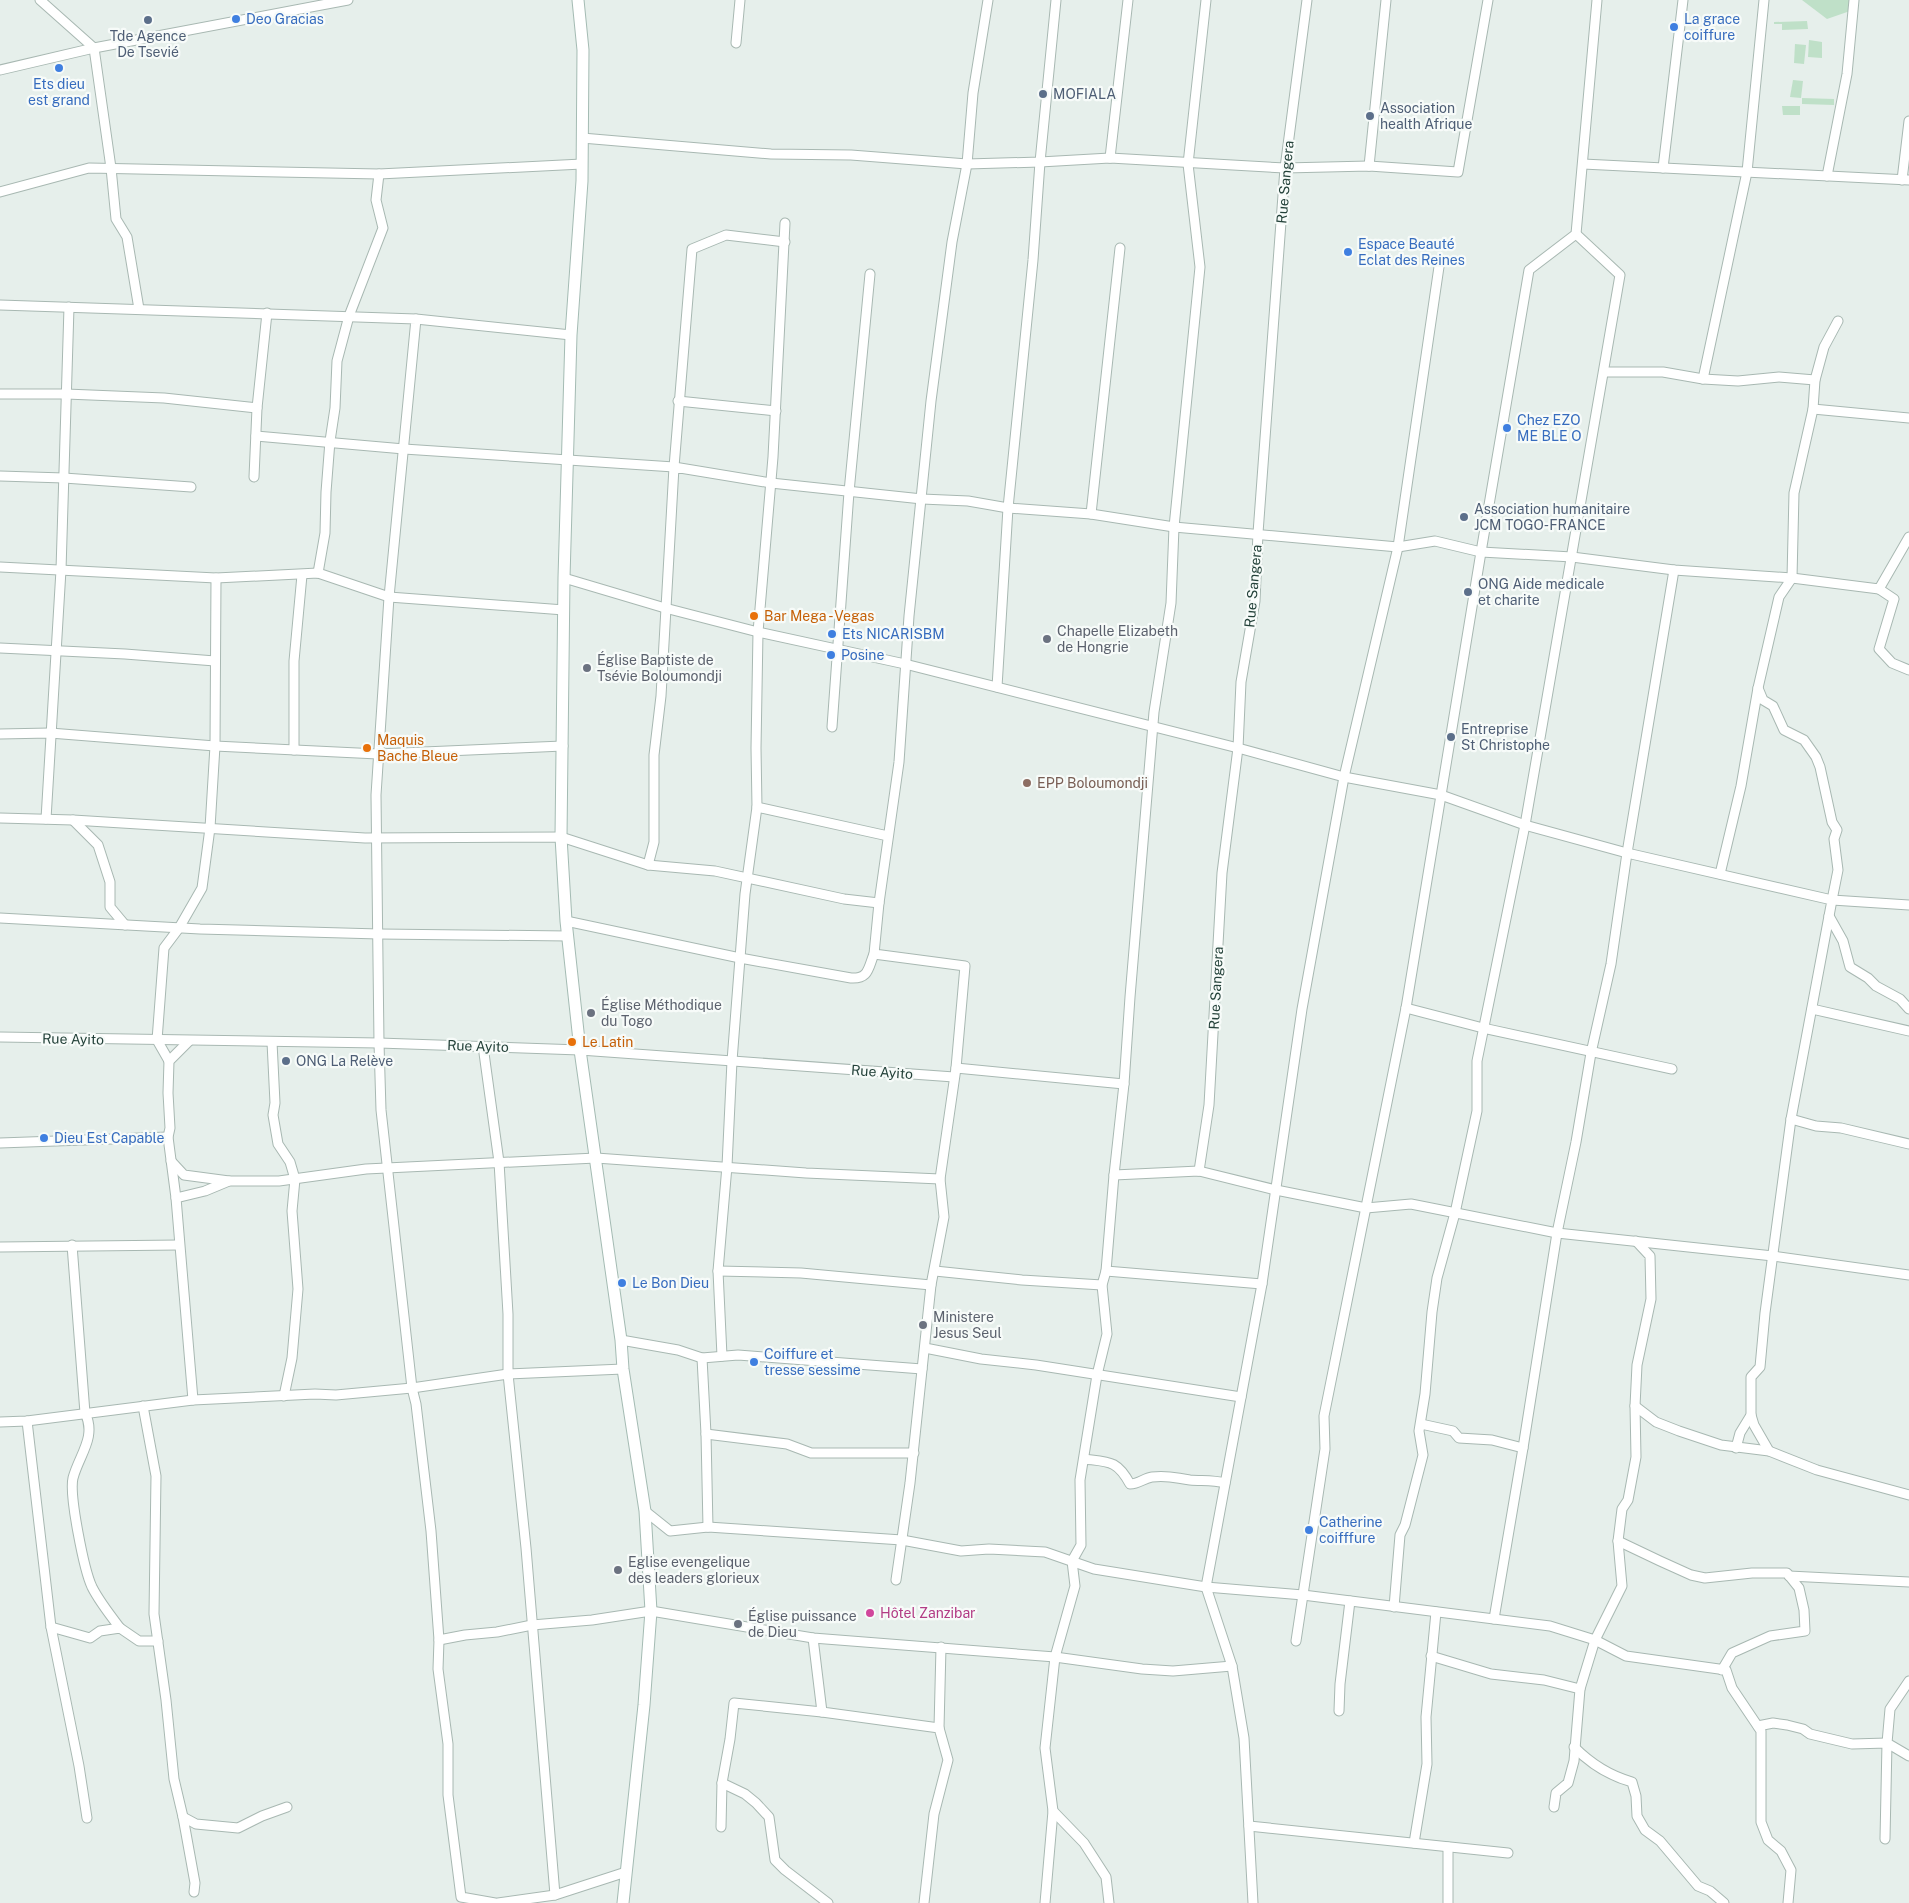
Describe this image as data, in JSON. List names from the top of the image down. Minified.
{"streets":{"street":["Rue Sangera","Rue Ayito"]},"places":["Deo Gracias","Tde Agence De Tsevié","La grace coiffure","Ets dieu est grand","MOFIALA","Association health Afrique","Espace Beauté Eclat des Reines","Chez EZO ME BLE O","Association humanitaire JCM TOGO-FRANCE","ONG Aide medicale et charite","Bar Mega - Vegas","Ets NICARISBM","Chapelle Elizabeth de Hongrie","Posine","Église Baptiste de Tsévie Boloumondji","Entreprise St Christophe","Maquis Bache Bleue","EPP Boloumondji","Église Méthodique du Togo","Le Latin","ONG La Relève","Dieu Est Capable","Le Bon Dieu","Ministere Jesus Seul","Coiffure et tresse sessime","Catherine coifffure","Eglise evengelique des leaders glorieux","Hôtel Zanzibar","Église puissance de Dieu"]}
